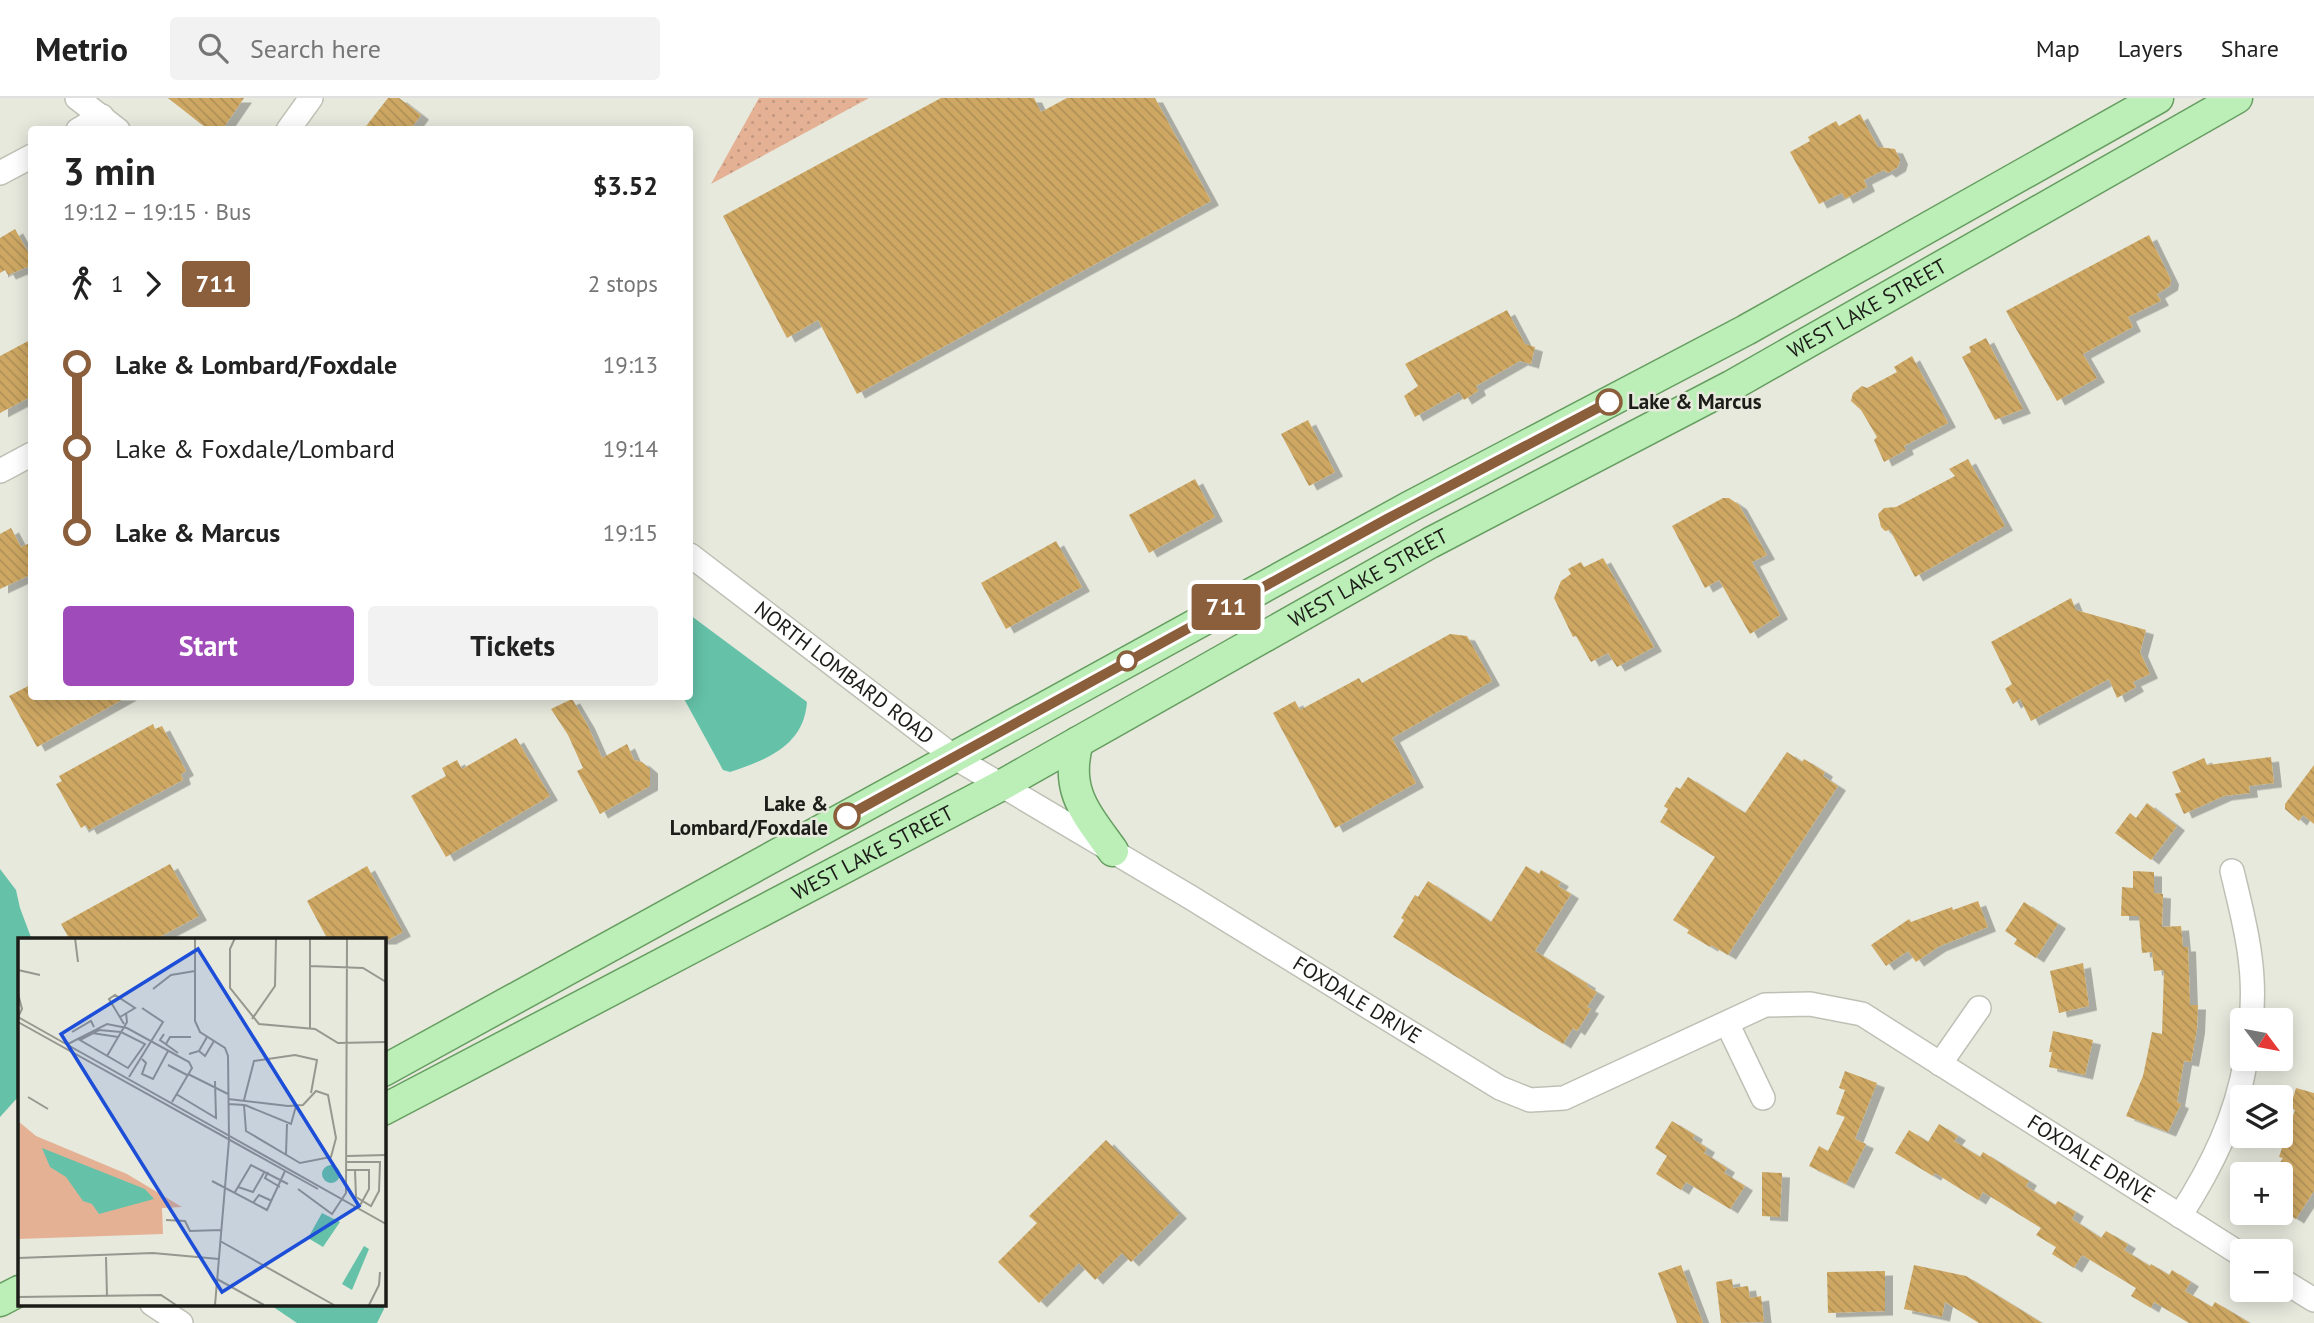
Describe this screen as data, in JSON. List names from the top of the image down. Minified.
{"streets":{"main road":["WEST LAKE STREET"],"street":["NORTH LOMBARD ROAD","FOXDALE DRIVE"]},"crossings":[["WEST LAKE STREET","NORTH LOMBARD ROAD"],["WEST LAKE STREET","FOXDALE DRIVE"],["NORTH LOMBARD ROAD","FOXDALE DRIVE"]],"places":["Lake & Marcus","Lake & Lombard/Foxdale"],"lines":["bus line 711"],"north":"bottom right","page":{"header":"Metrio","search":"Search here","nav":["Map","Layers","Share"],"on_map":"711","heading":["3 min","19:12 – 19:15 · Bus","$3.52"],"legs":["1","711","2 stops"],"list":[{"name":"Lake & Lombard/Foxdale","value":"19:13"},{"name":"Lake & Foxdale/Lombard","value":"19:14"},{"name":"Lake & Marcus","value":"19:15"}],"buttons":["Start","Tickets"],"map_buttons":["+","−"]}}
